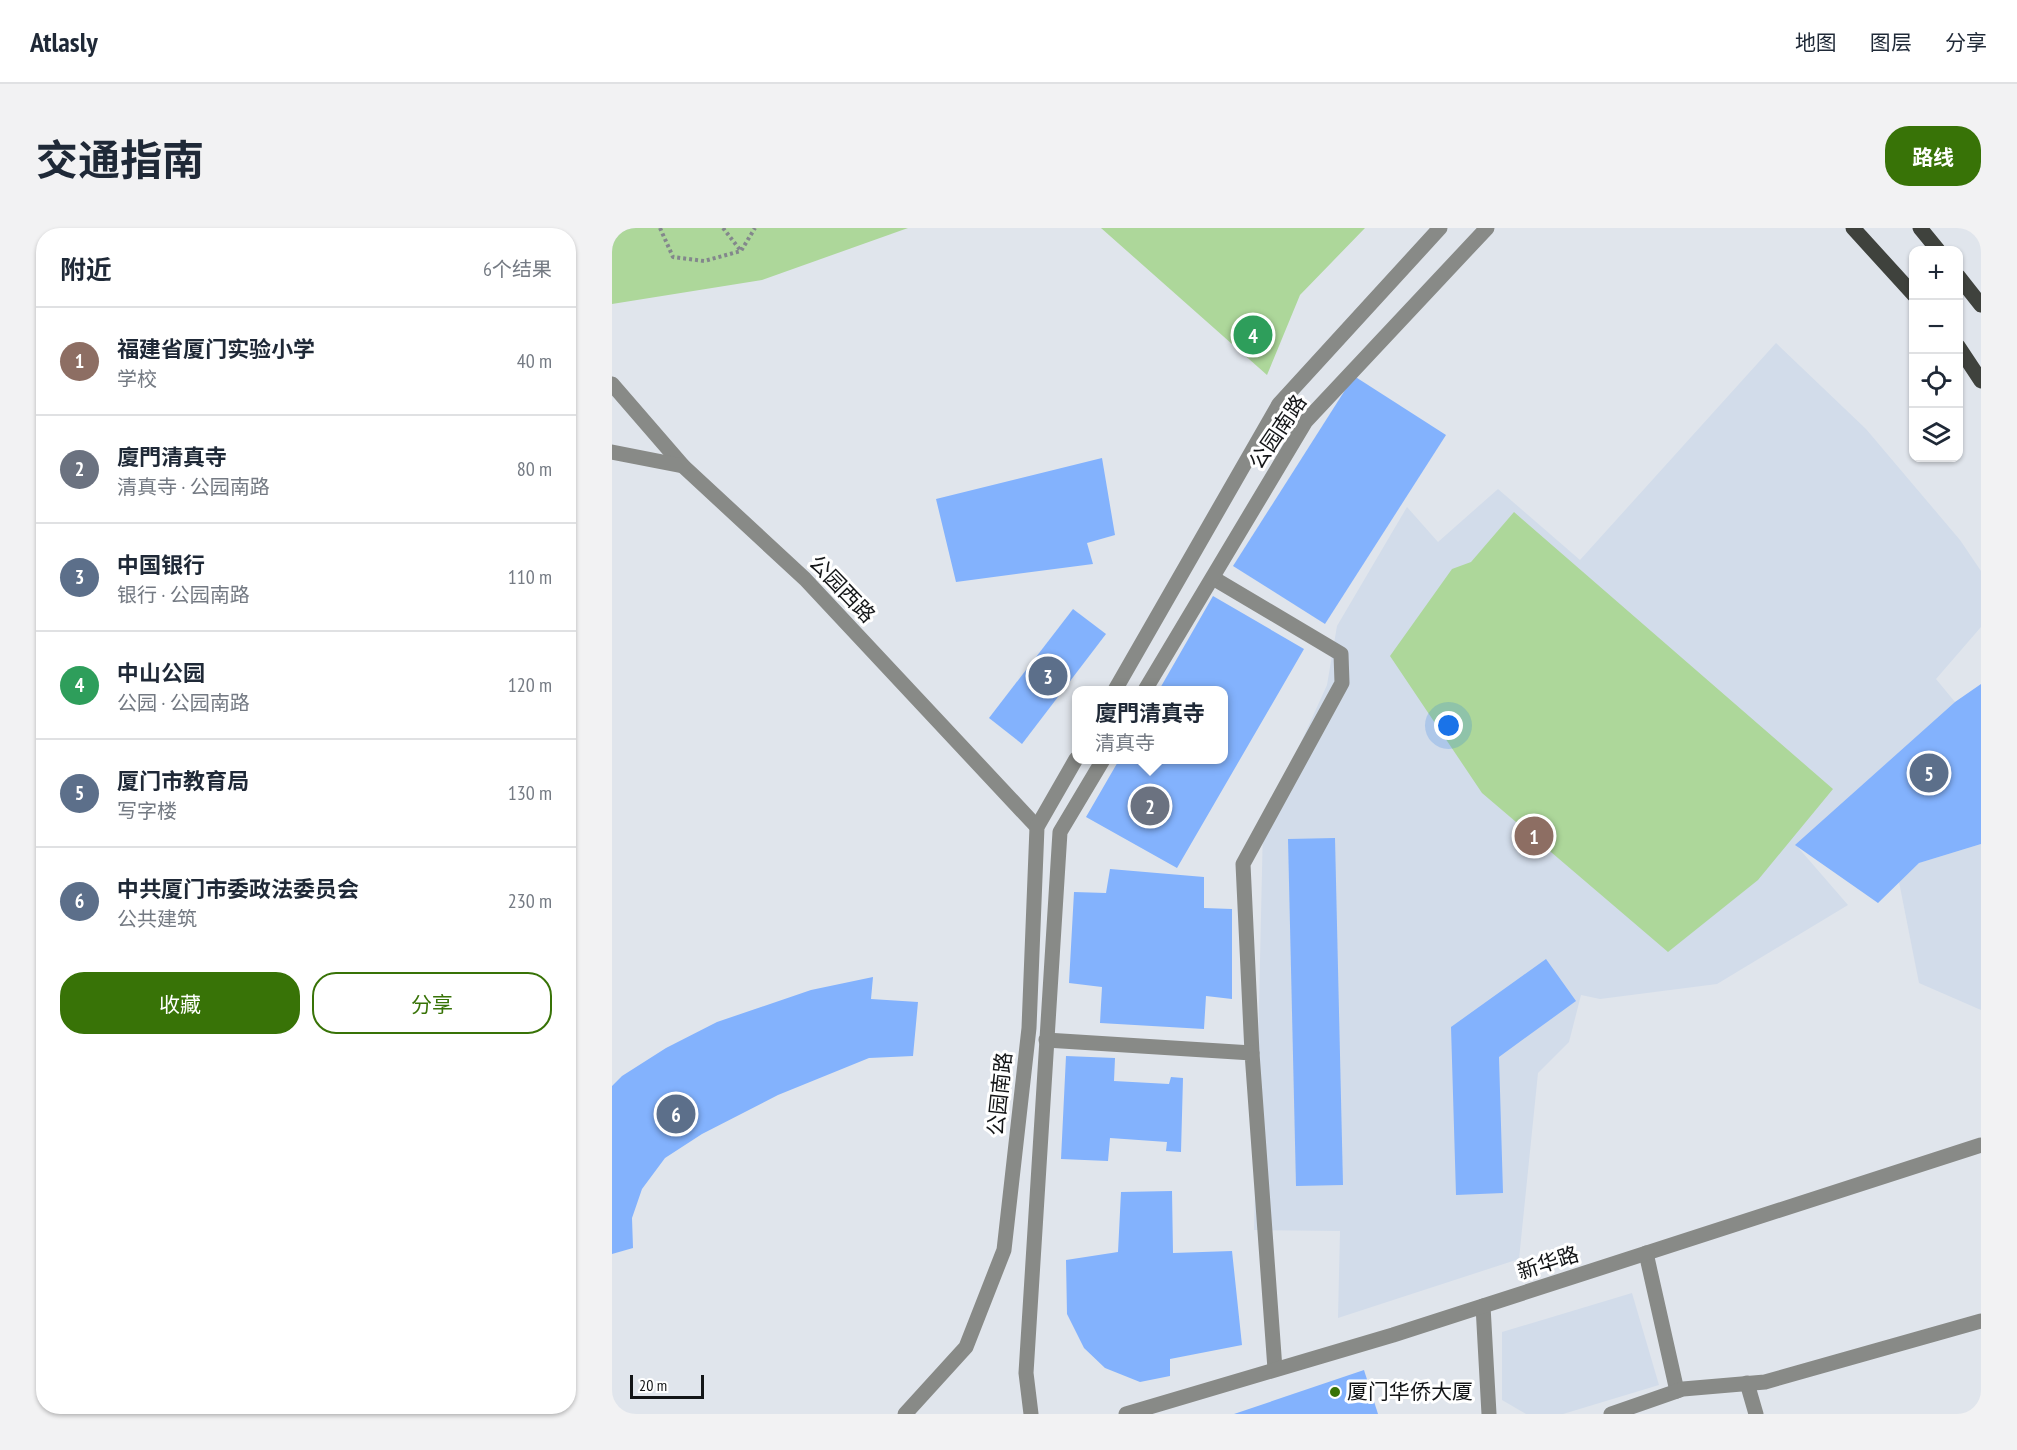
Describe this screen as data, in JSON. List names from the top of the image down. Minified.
{"streets":{"street":["公园南路","公园西路","新华路"]},"crossings":[["公园南路","公园西路"]],"places":["厦门华侨大厦"],"scale_bar":"20 m","page":{"header":"Atlasly","nav":["地图","图层","分享"],"title":"交通指南","buttons":["路线",["收藏","分享"]],"heading":["附近","6个结果"],"map_buttons":["+","−"],"list":[{"mark":"1","name":"福建省厦门实验小学","note":"学校","value":"40 m"},{"mark":"2","name":"廈門清真寺","note":"清真寺 · 公园南路","value":"80 m"},{"mark":"3","name":"中国银行","note":"银行 · 公园南路","value":"110 m"},{"mark":"4","name":"中山公园","note":"公园 · 公园南路","value":"120 m"},{"mark":"5","name":"厦门市教育局","note":"写字楼","value":"130 m"},{"mark":"6","name":"中共厦门市委政法委员会","note":"公共建筑","value":"230 m"}],"pins":["4","3","5","2","1","6"],"popup":["廈門清真寺","清真寺"],"scale":"20 m"}}
